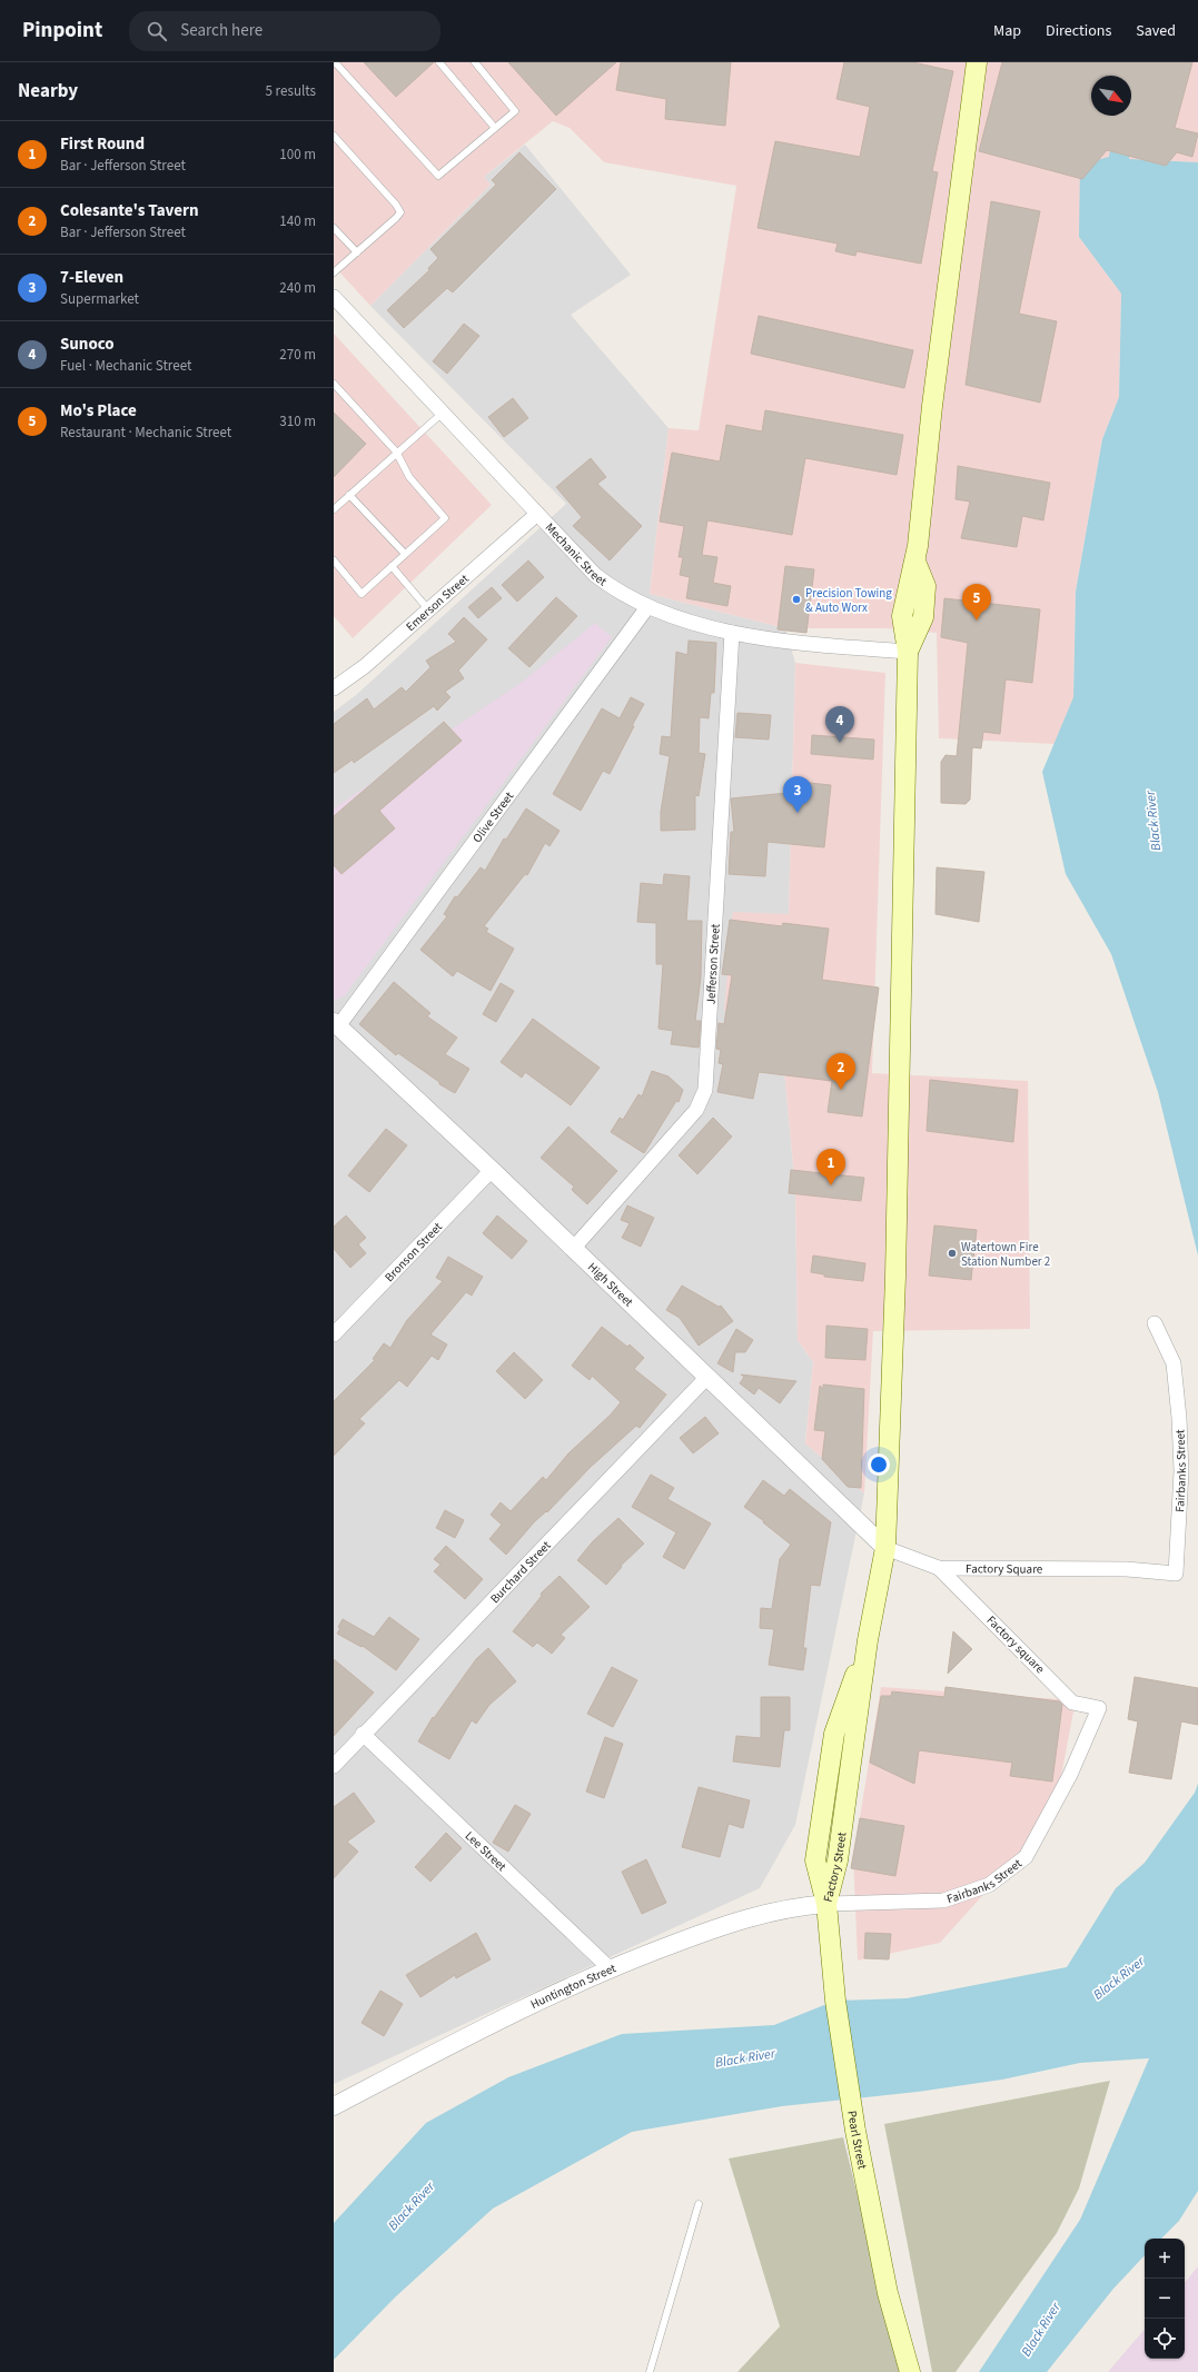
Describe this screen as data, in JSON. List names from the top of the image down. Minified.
{"streets":{"main road":["Factory Street","Pearl Street"],"street":["Mechanic Street","Emerson Street","Olive Street","Jefferson Street","Bronson Street","High Street","Fairbanks Street","Factory Square","Burchard Street","Factory square","Lee Street","Huntington Street"]},"crossings":[["Mechanic Street","Emerson Street"],["Mechanic Street","Olive Street"],["Mechanic Street","Jefferson Street"],["Mechanic Street","Factory Street"],["Olive Street","High Street"],["Jefferson Street","High Street"],["Bronson Street","High Street"],["High Street","Factory Square"],["High Street","Burchard Street"],["High Street","Factory Street"],["Fairbanks Street","Factory Square"],["Fairbanks Street","Factory square"],["Fairbanks Street","Factory Street"],["Fairbanks Street","Huntington Street"],["Fairbanks Street","Pearl Street"],["Factory Square","Factory square"],["Factory Square","Factory Street"],["Burchard Street","Lee Street"],["Lee Street","Huntington Street"],["Factory Street","Huntington Street"],["Factory Street","Pearl Street"],["Huntington Street","Pearl Street"]],"water":["Black River"],"places":["Precision Towing & Auto Worx","Watertown Fire Station Number 2"],"north":"bottom right","page":{"header":"Pinpoint","search":"Search here","nav":["Map","Directions","Saved"],"heading":["Nearby","5 results"],"list":[{"mark":"1","name":"First Round","note":"Bar · Jefferson Street","value":"100 m"},{"mark":"2","name":"Colesante's Tavern","note":"Bar · Jefferson Street","value":"140 m"},{"mark":"3","name":"7-Eleven","note":"Supermarket","value":"240 m"},{"mark":"4","name":"Sunoco","note":"Fuel · Mechanic Street","value":"270 m"},{"mark":"5","name":"Mo's Place","note":"Restaurant · Mechanic Street","value":"310 m"}],"pins":["5","4","3","2","1"],"map_buttons":["+","−"]}}
